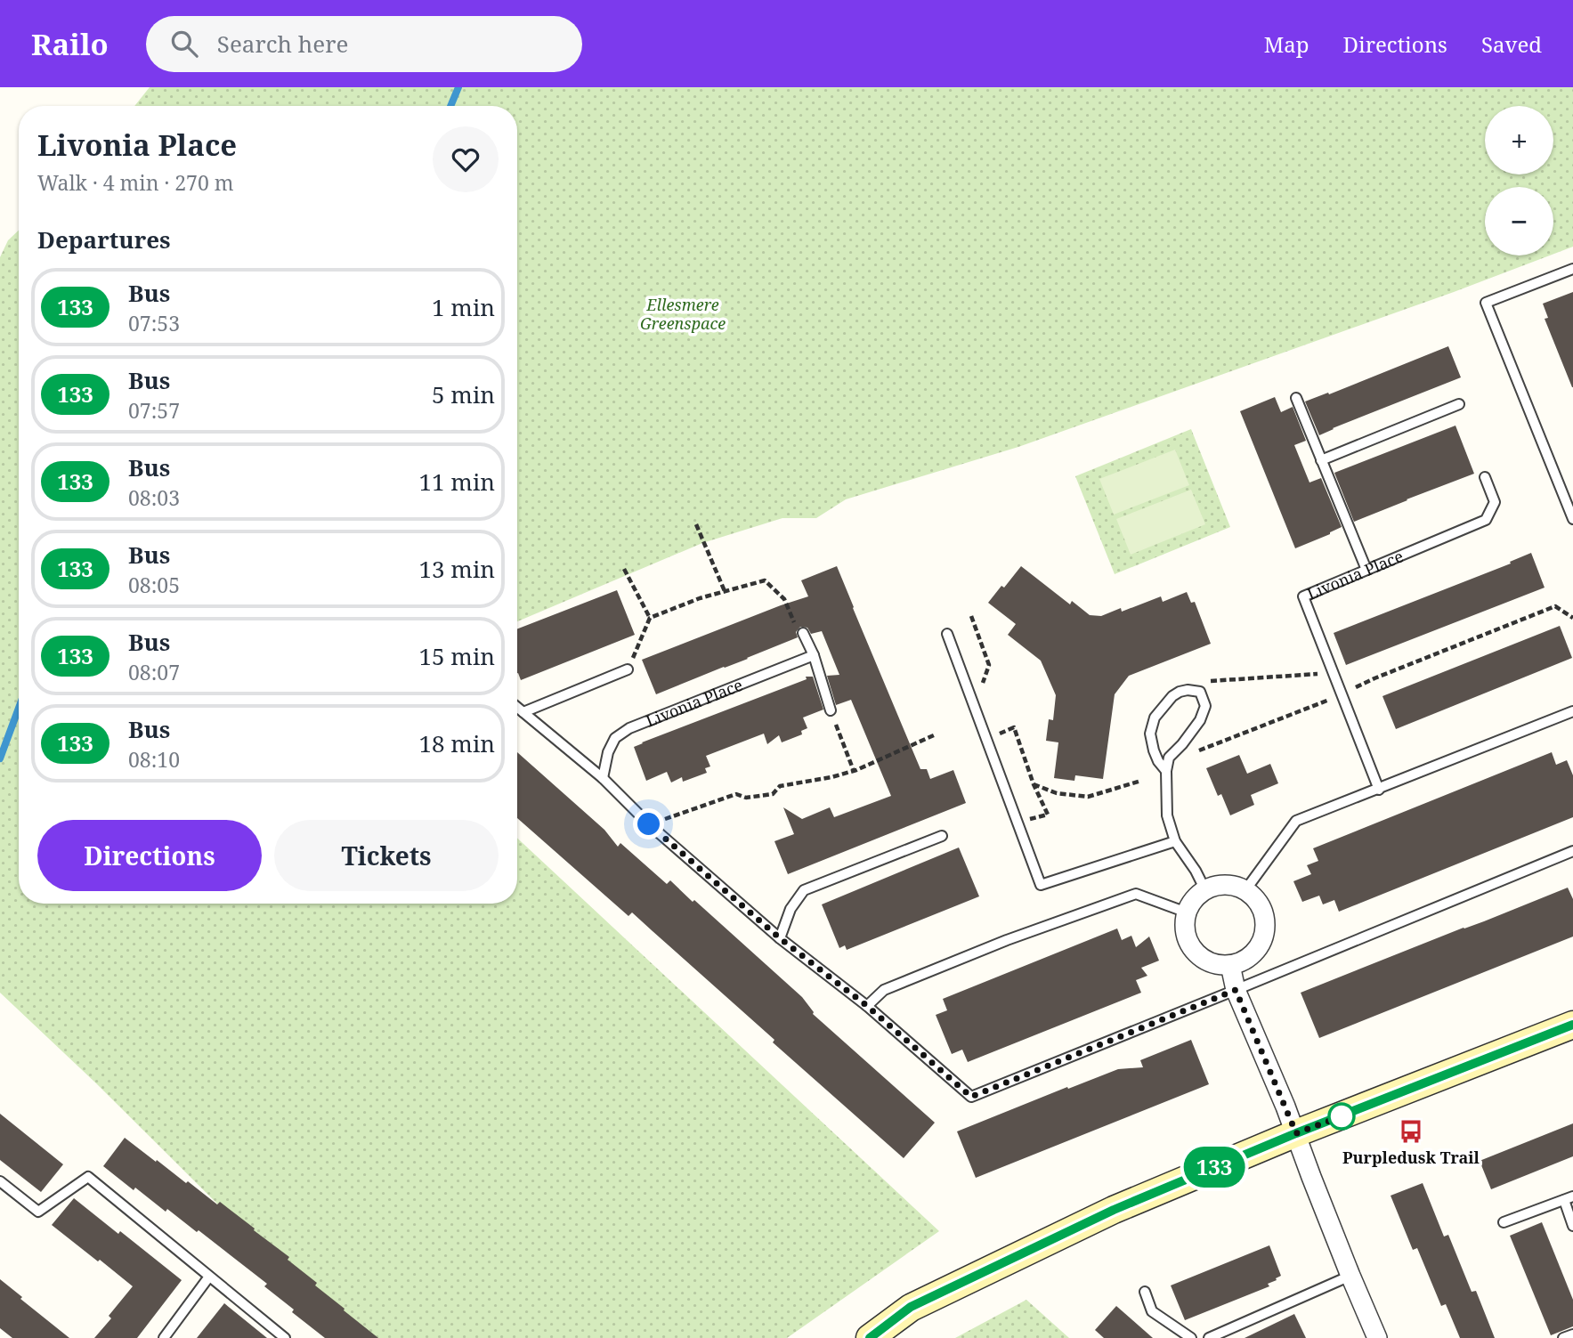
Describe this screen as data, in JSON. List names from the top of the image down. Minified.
{"streets":{"lane":["Livonia Place"]},"parks":["Ellesmere Greenspace"],"places":{"bus stop":["Purpledusk Trail"]},"lines":["bus line 133"],"page":{"header":"Railo","search":"Search here","nav":["Map","Directions","Saved"],"on_map":"133","map_buttons":["+","−"],"heading":[["Livonia Place","Walk · 4 min · 270 m"],"Departures"],"list":[{"mark":"133","name":"Bus","note":"07:53","value":"1 min"},{"mark":"133","name":"Bus","note":"07:57","value":"5 min"},{"mark":"133","name":"Bus","note":"08:03","value":"11 min"},{"mark":"133","name":"Bus","note":"08:05","value":"13 min"},{"mark":"133","name":"Bus","note":"08:07","value":"15 min"},{"mark":"133","name":"Bus","note":"08:10","value":"18 min"}],"buttons":["Directions","Tickets"]}}
